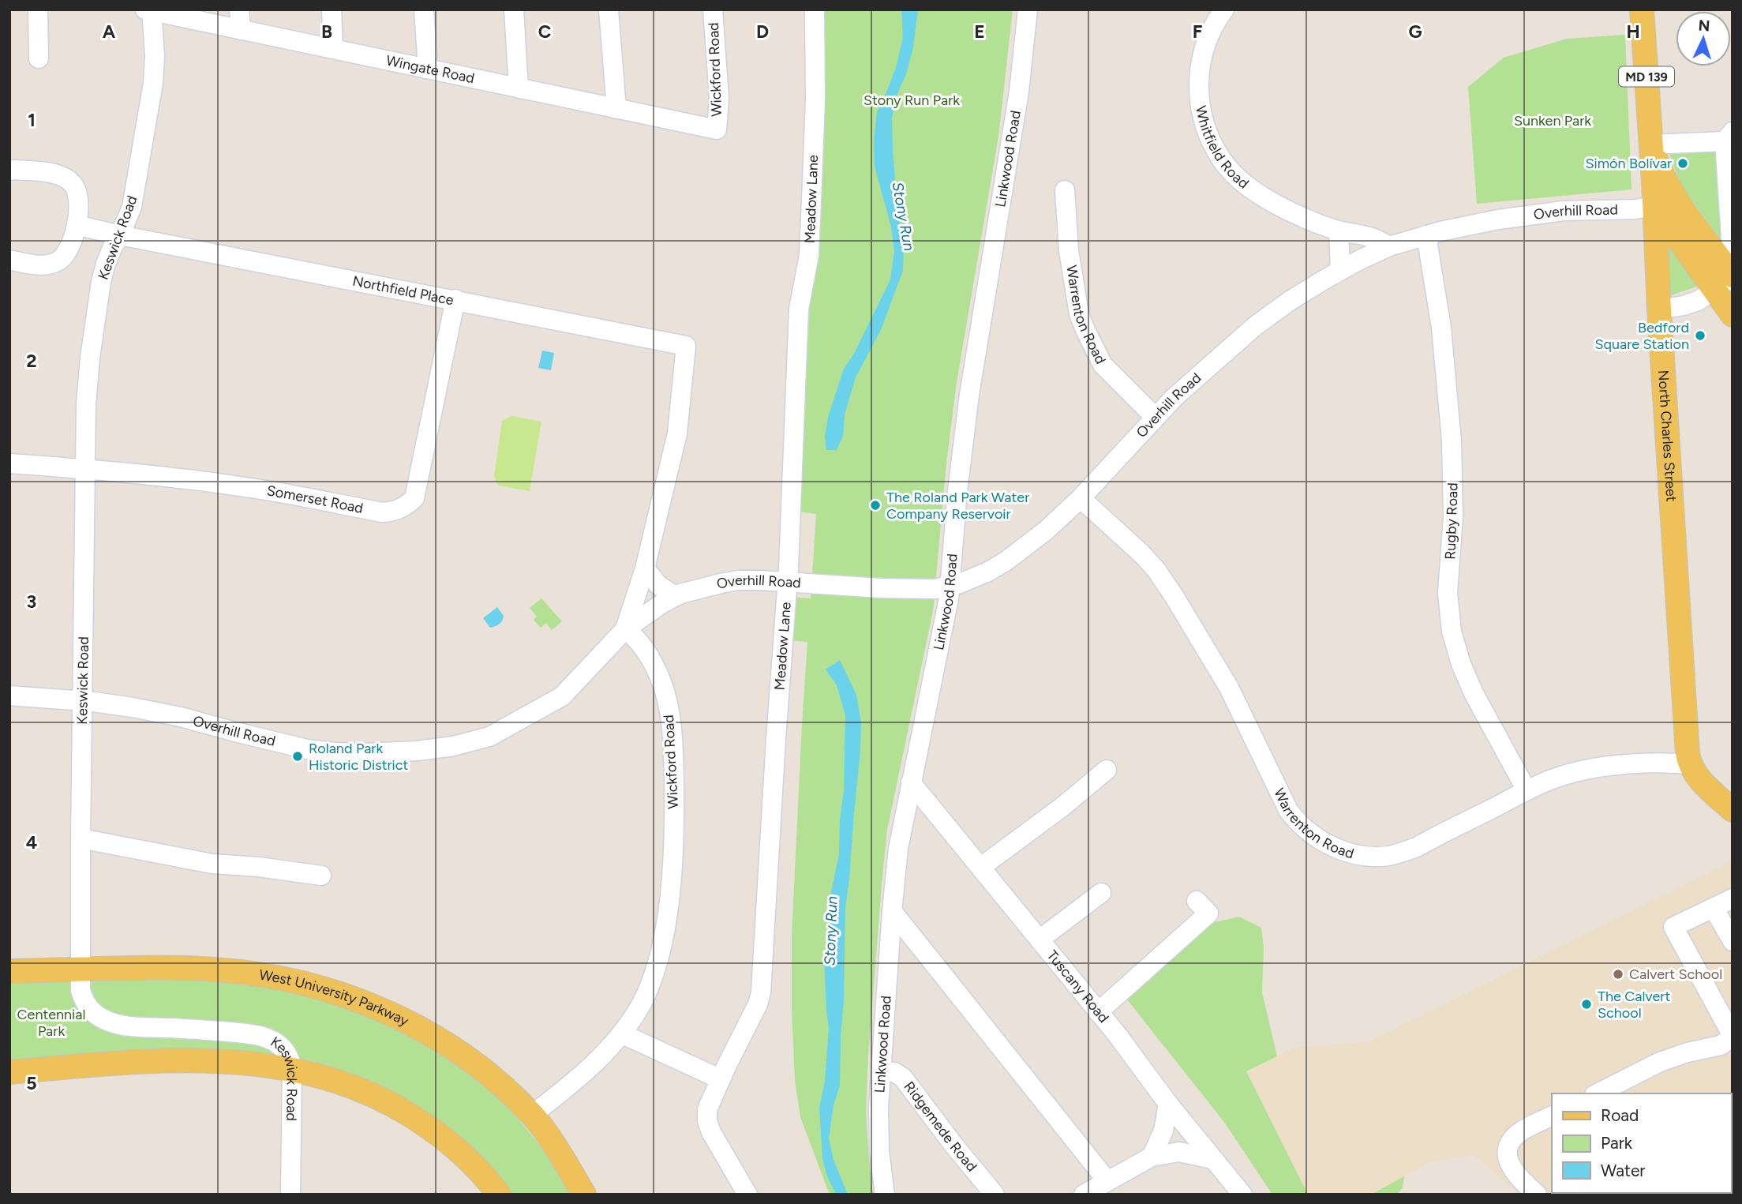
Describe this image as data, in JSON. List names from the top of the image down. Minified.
{"streets":{"main road":["MD 139","North Charles Street","West University Parkway"],"street":["Wingate Road","Wickford Road","Whitfield Road","Linkwood Road","Meadow Lane","Overhill Road","Keswick Road","Northfield Place","Warrenton Road","Somerset Road","Rugby Road","Tuscany Road","Ridgemede Road"]},"crossings":[["Wingate Road","Wickford Road"],["Wingate Road","Keswick Road"],["Wickford Road","Overhill Road"],["Wickford Road","West University Parkway"],["Whitfield Road","Overhill Road"],["Linkwood Road","Overhill Road"],["Linkwood Road","Tuscany Road"],["Linkwood Road","Ridgemede Road"],["Meadow Lane","Overhill Road"],["Overhill Road","Keswick Road"],["Overhill Road","Warrenton Road"],["Overhill Road","North Charles Street"],["Overhill Road","Rugby Road"],["Keswick Road","Northfield Place"],["Keswick Road","Somerset Road"],["Keswick Road","West University Parkway"],["Northfield Place","Somerset Road"],["Warrenton Road","North Charles Street"],["Warrenton Road","Rugby Road"]],"water":["Stony Run"],"parks":["Stony Run Park","Sunken Park","Centennial Park"],"places":["Simón Bolívar","Bedford Square Station","The Roland Park Water Company Reservoir","Roland Park Historic District","Calvert School","The Calvert School"],"legend":["Road","Park","Water"],"north":"top","grid":{"columns":["A","B","C","D","E","F","G","H"],"rows":["1","2","3","4","5"]}}
